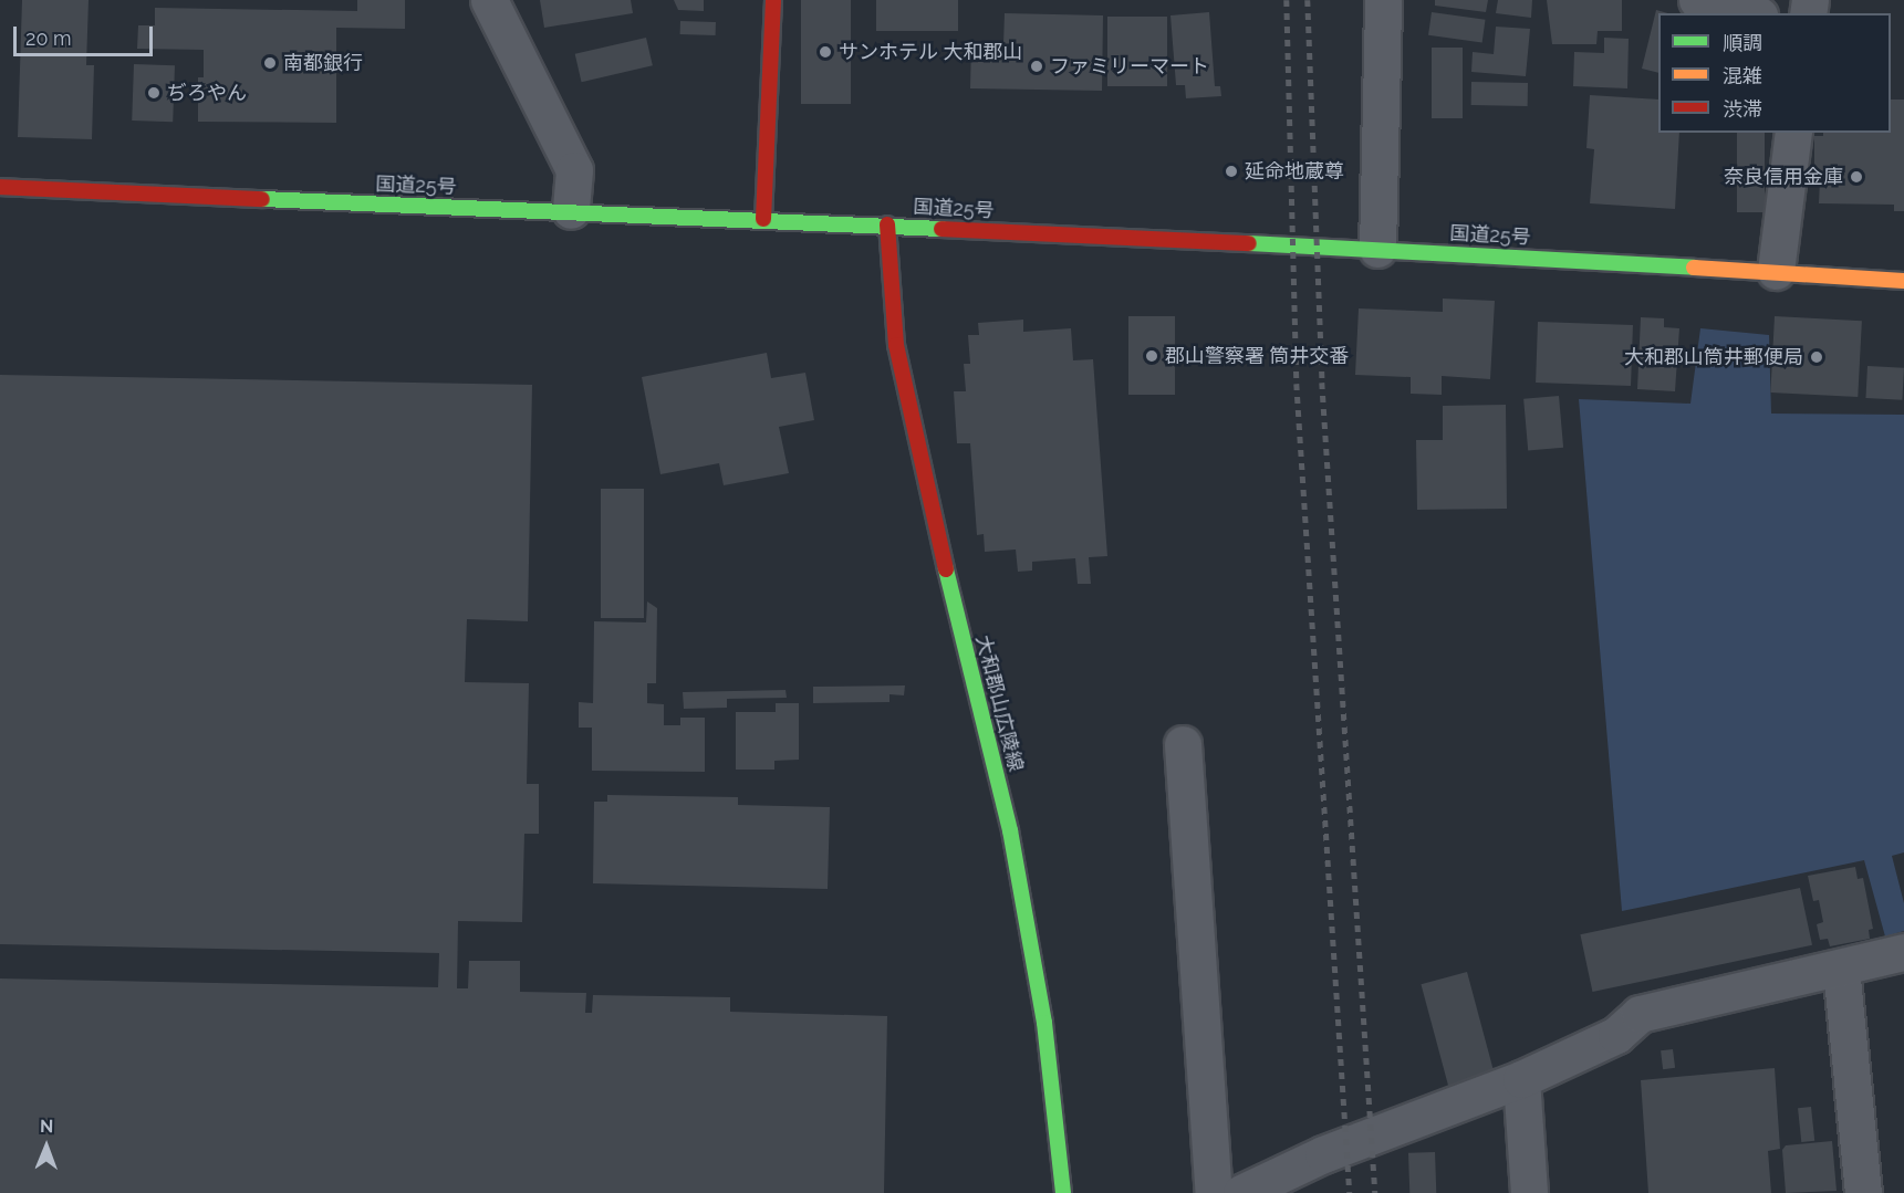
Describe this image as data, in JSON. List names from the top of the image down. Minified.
{"streets":{"main road":["国道25号","大和郡山広陵線"]},"crossings":[["国道25号","大和郡山広陵線"]],"places":["サンホテル 大和郡山","南都銀行","ファミリーマート","ぢろやん","延命地蔵尊","奈良信用金庫","郡山警察署 筒井交番","大和郡山筒井郵便局"],"legend":["順調","混雑","渋滞"],"scale_bar":"20 m","north":"top"}
